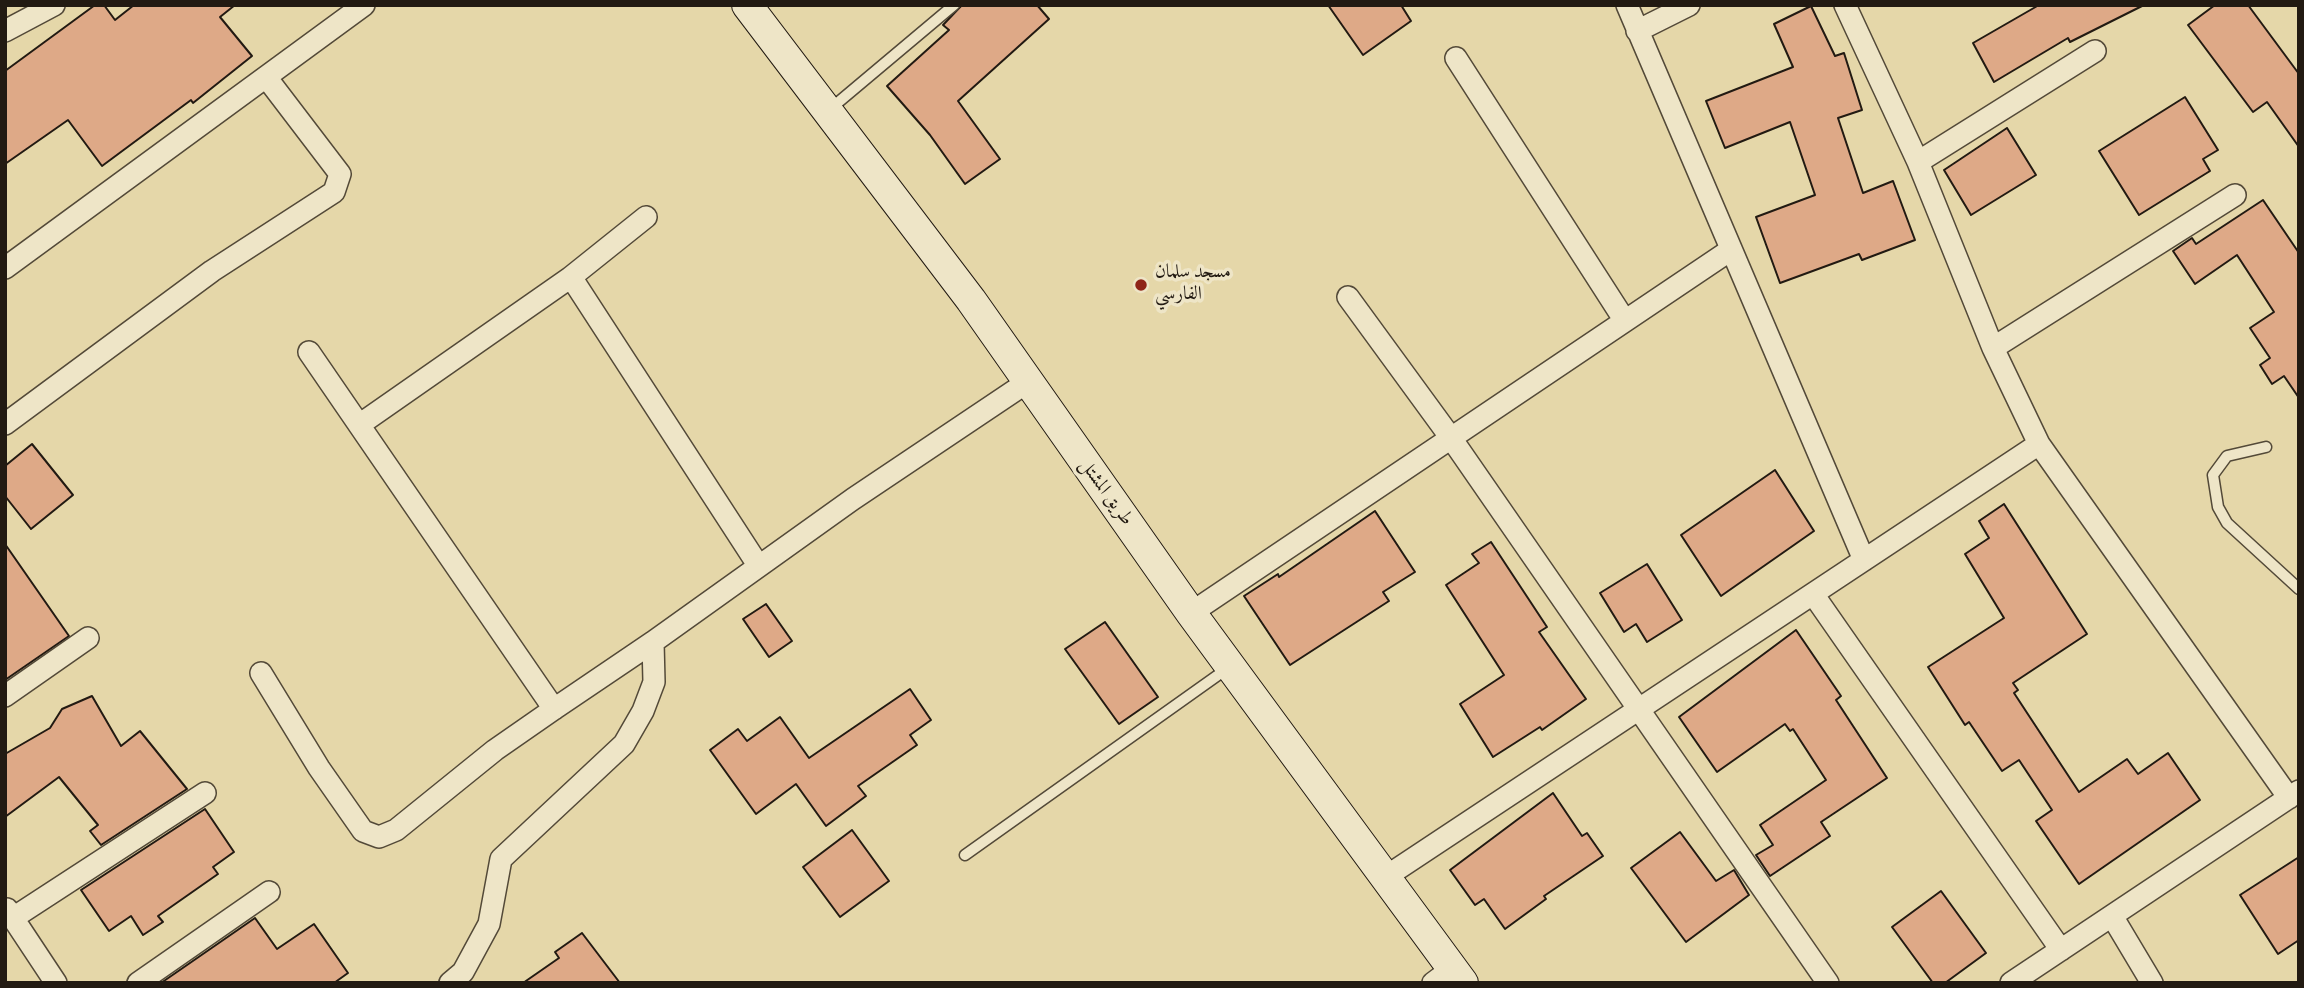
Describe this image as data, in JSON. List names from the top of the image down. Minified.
{"streets":{"main road":["طريق المشتل"]},"places":["مسجد سلمان الفارسي"]}
